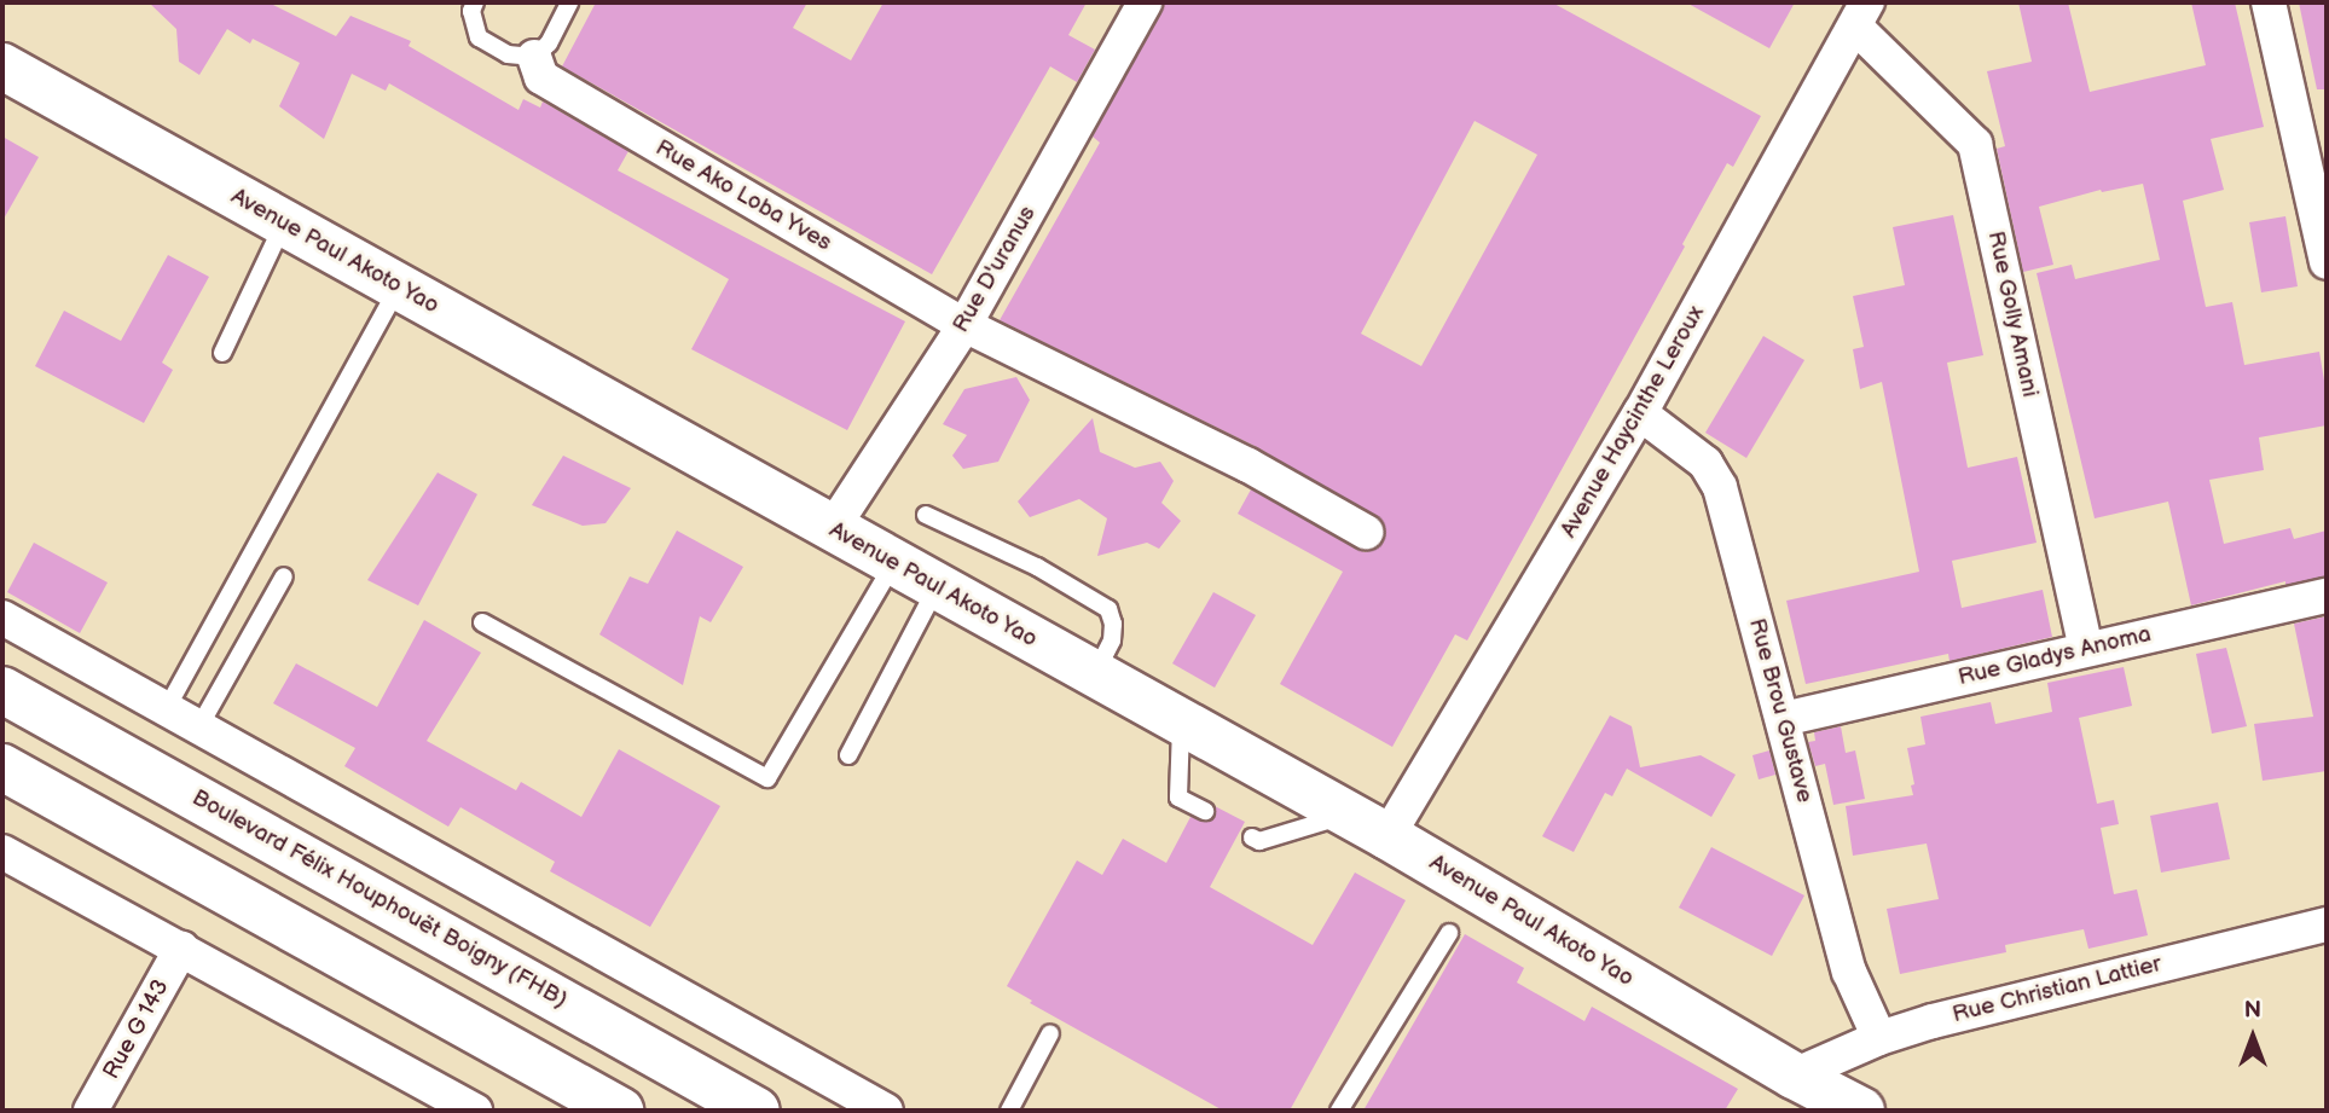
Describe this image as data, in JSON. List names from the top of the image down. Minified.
{"streets":{"main road":["Avenue Paul Akoto Yao","Boulevard Félix Houphouët Boigny (FHB)"],"street":["Rue Ako Loba Yves","Rue D'uranus","Rue Golly Amani","Avenue Haycinthe Leroux","Rue Gladys Anoma","Rue Brou Gustave","Rue Christian Lattier","Rue G 143"]},"crossings":[["Rue Ako Loba Yves","Rue D'uranus"],["Avenue Paul Akoto Yao","Rue D'uranus"],["Avenue Paul Akoto Yao","Avenue Haycinthe Leroux"],["Avenue Paul Akoto Yao","Rue Christian Lattier"],["Rue Golly Amani","Avenue Haycinthe Leroux"],["Rue Golly Amani","Rue Gladys Anoma"],["Avenue Haycinthe Leroux","Rue Brou Gustave"],["Rue Gladys Anoma","Rue Brou Gustave"],["Rue Brou Gustave","Rue Christian Lattier"]],"north":"top"}
